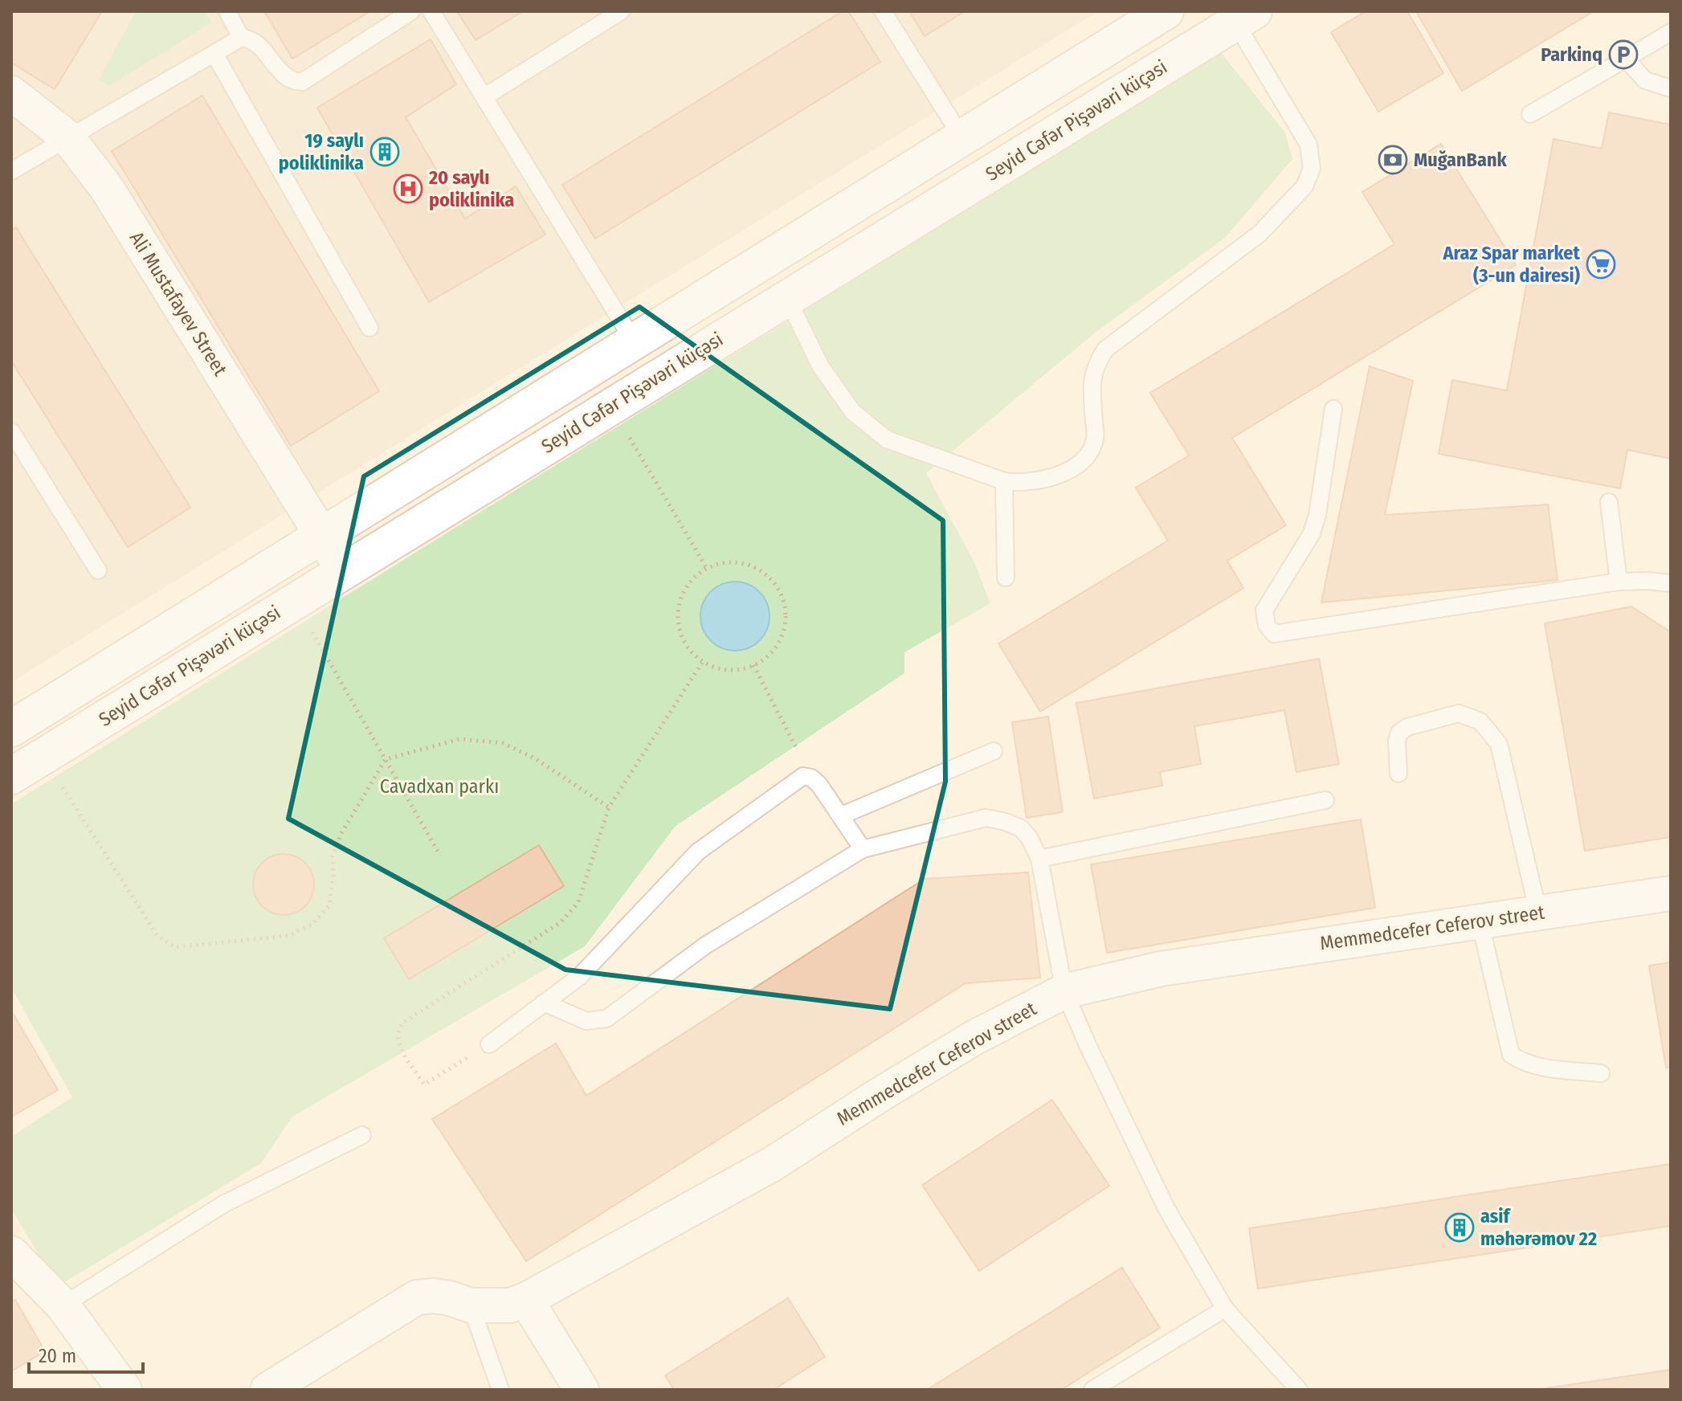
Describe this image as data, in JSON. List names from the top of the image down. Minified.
{"streets":{"street":["Seyid Cəfər Pişəvəri küçəsi","Ali Mustafayev Street","Memmedcefer Cefеrov street"]},"crossings":[["Seyid Cəfər Pişəvəri küçəsi","Ali Mustafayev Street"]],"parks":["Cavadxan parkı"],"places":{"parking":["Parkinq"],"building":["19 saylı poliklinika","asif məhərəmov 22"],"bank":["MuğanBank"],"hospital":["20 saylı poliklinika"],"supermarket":["Araz Spar market (3-un dairesi)"]},"scale_bar":"20 m"}
